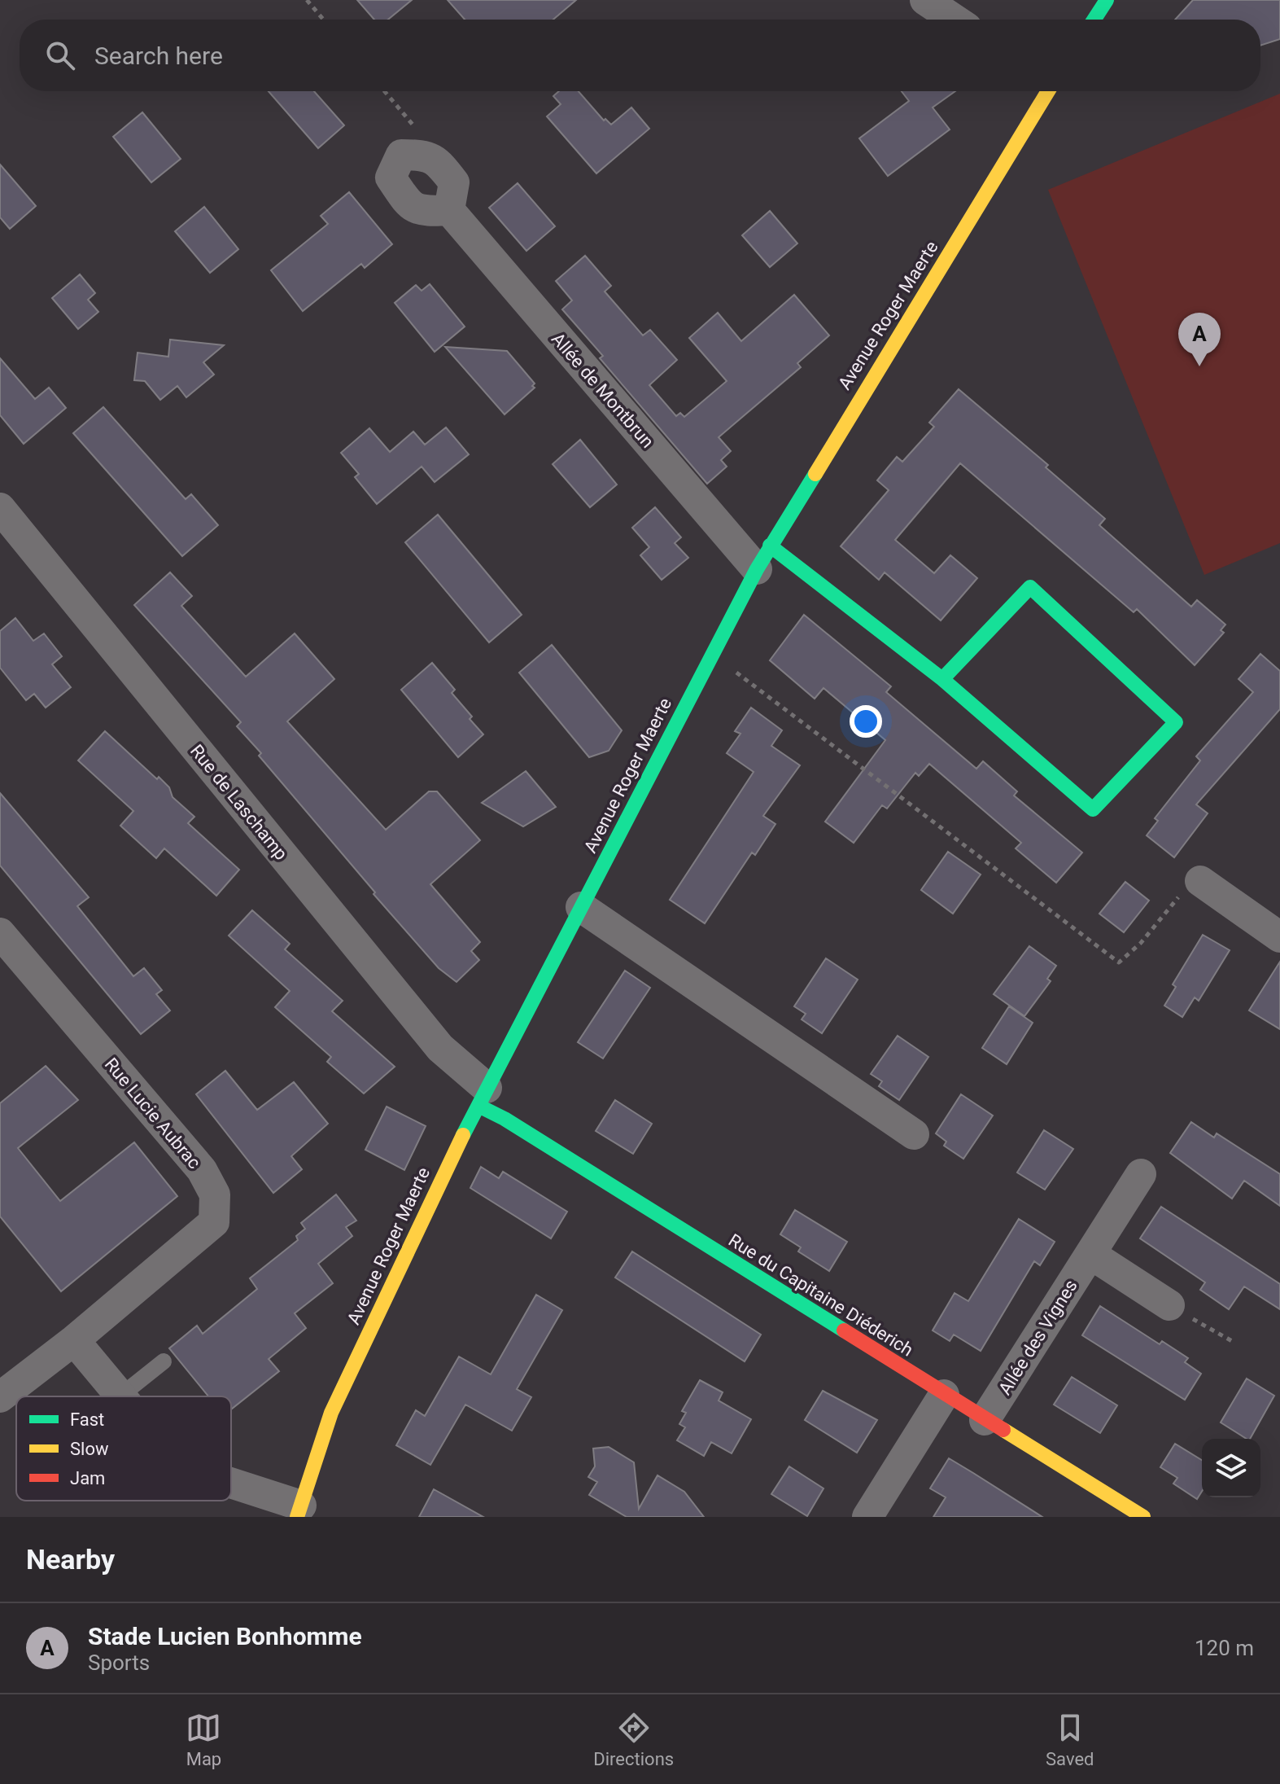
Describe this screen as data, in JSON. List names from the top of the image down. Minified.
{"streets":{"street":["Avenue Roger Maerte","Allée de Montbrun","Rue de Laschamp","Rue Lucie Aubrac","Rue du Capitaine Diéderich","Allée des Vignes"]},"crossings":[["Avenue Roger Maerte","Allée de Montbrun"],["Avenue Roger Maerte","Rue de Laschamp"],["Avenue Roger Maerte","Rue du Capitaine Diéderich"],["Rue de Laschamp","Rue du Capitaine Diéderich"],["Rue du Capitaine Diéderich","Allée des Vignes"]],"legend":["Fast","Slow","Jam"],"page":{"search":"Search here","pins":"A","heading":"Nearby","list":[{"mark":"A","name":"Stade Lucien Bonhomme","note":"Sports","value":"120 m"}],"nav":["Map","Directions","Saved"]}}
